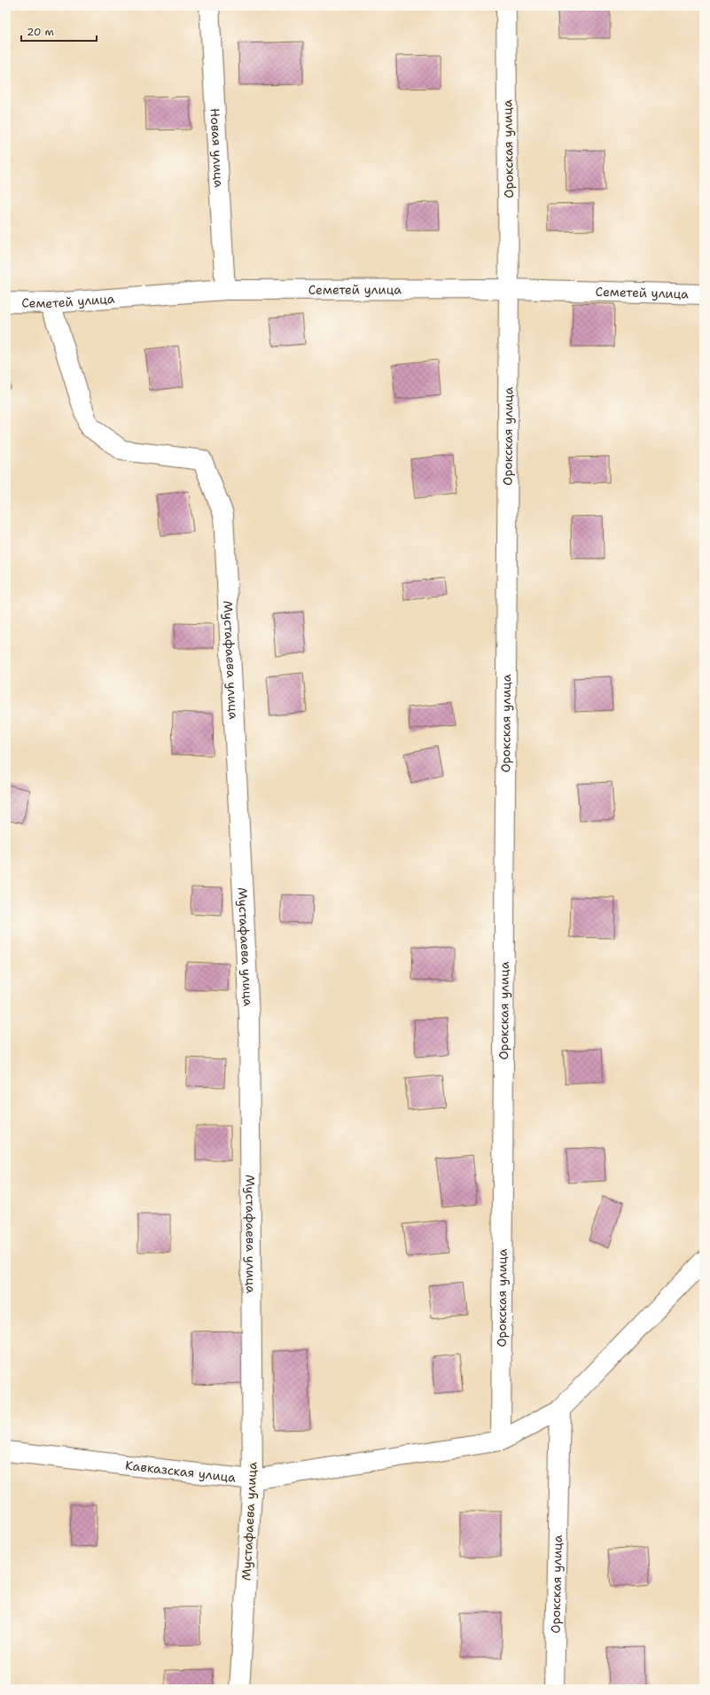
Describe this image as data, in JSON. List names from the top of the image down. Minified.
{"streets":{"street":["Новая улица","Орокская улица","Семетей улица","Мустафаева улица","Кавказская улица"]},"crossings":[["Новая улица","Семетей улица"],["Орокская улица","Семетей улица"],["Орокская улица","Кавказская улица"],["Семетей улица","Мустафаева улица"],["Мустафаева улица","Кавказская улица"]],"scale_bar":"20 m"}
